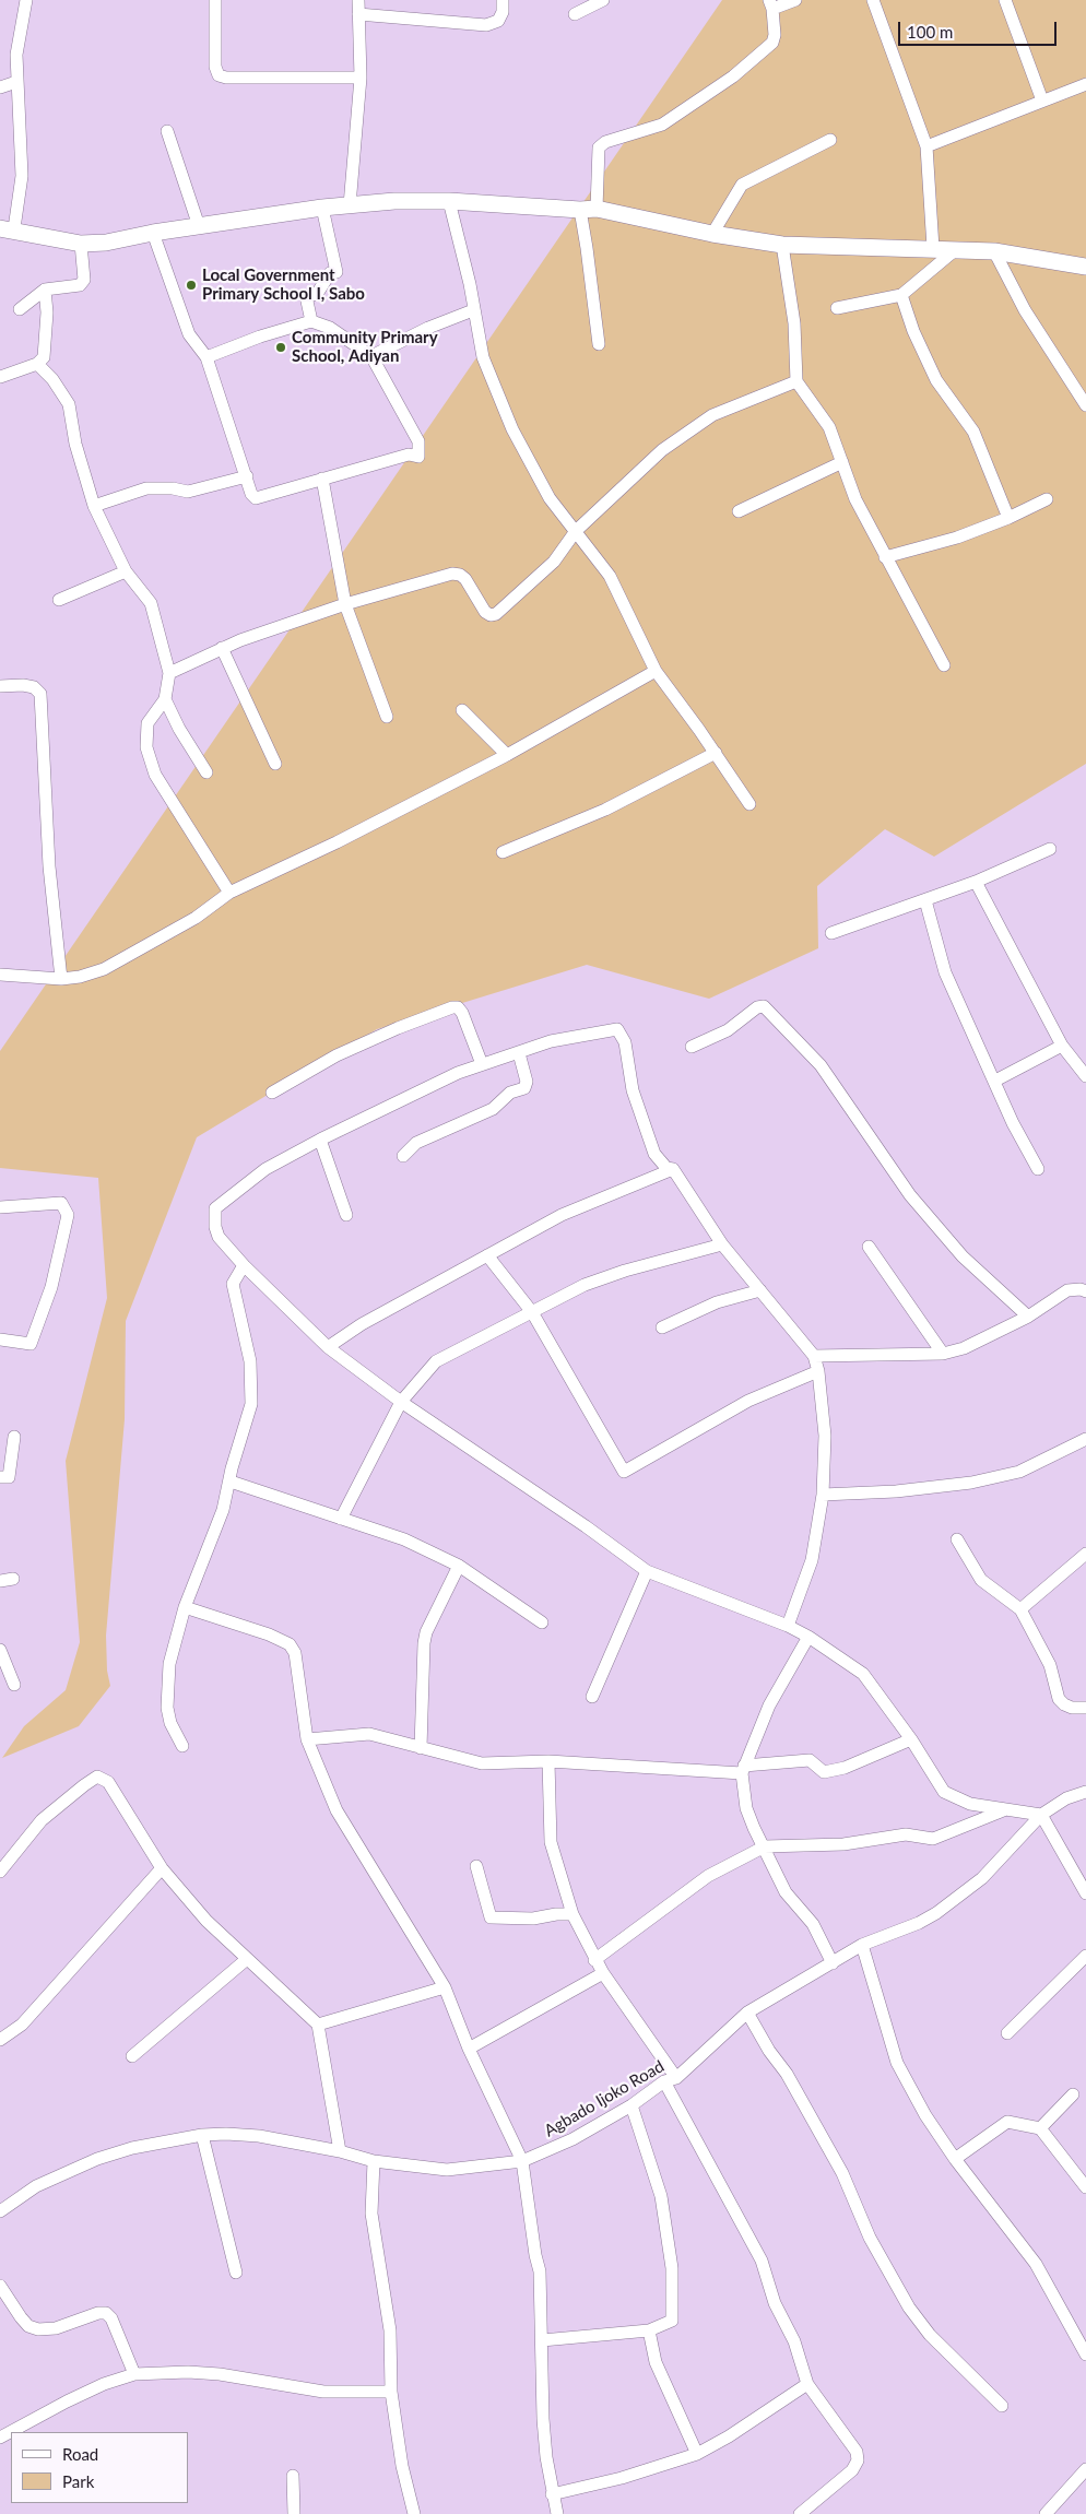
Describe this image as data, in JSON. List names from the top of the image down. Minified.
{"streets":{"street":["Agbado Ijoko Road"]},"places":["Local Government Primary School I, Sabo","Community Primary School, Adiyan"],"legend":["Road","Park"],"scale_bar":"100 m"}
